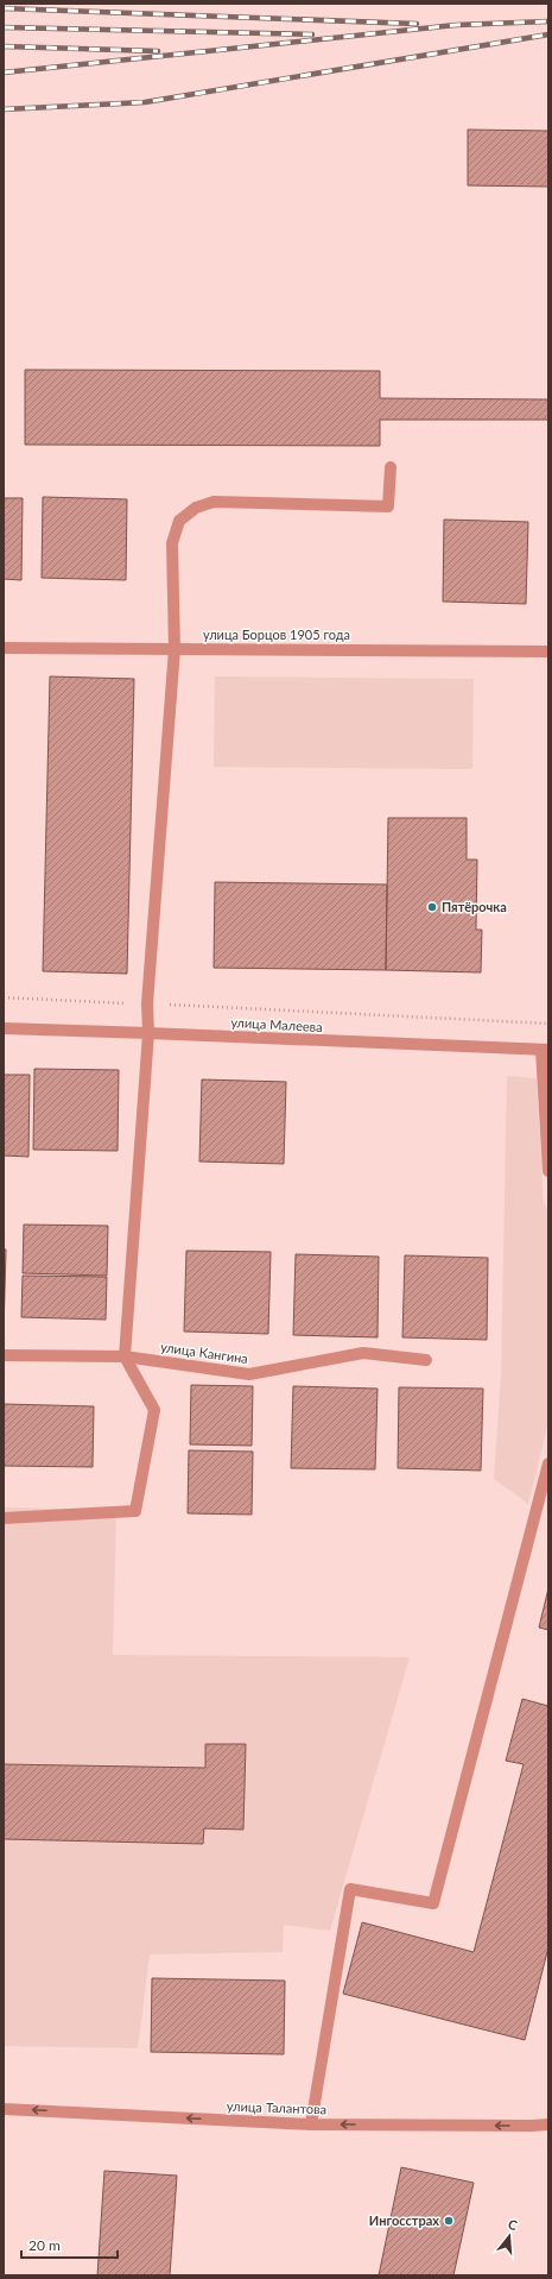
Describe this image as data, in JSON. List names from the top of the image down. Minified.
{"streets":{"street":["улица Борцов 1905 года","улица Малеева","улица Кангина","улица Талантова"]},"one_way":["улица Талантова"],"places":["Пятёрочка","Ингосстрах"],"scale_bar":"20 m","north":"top"}
